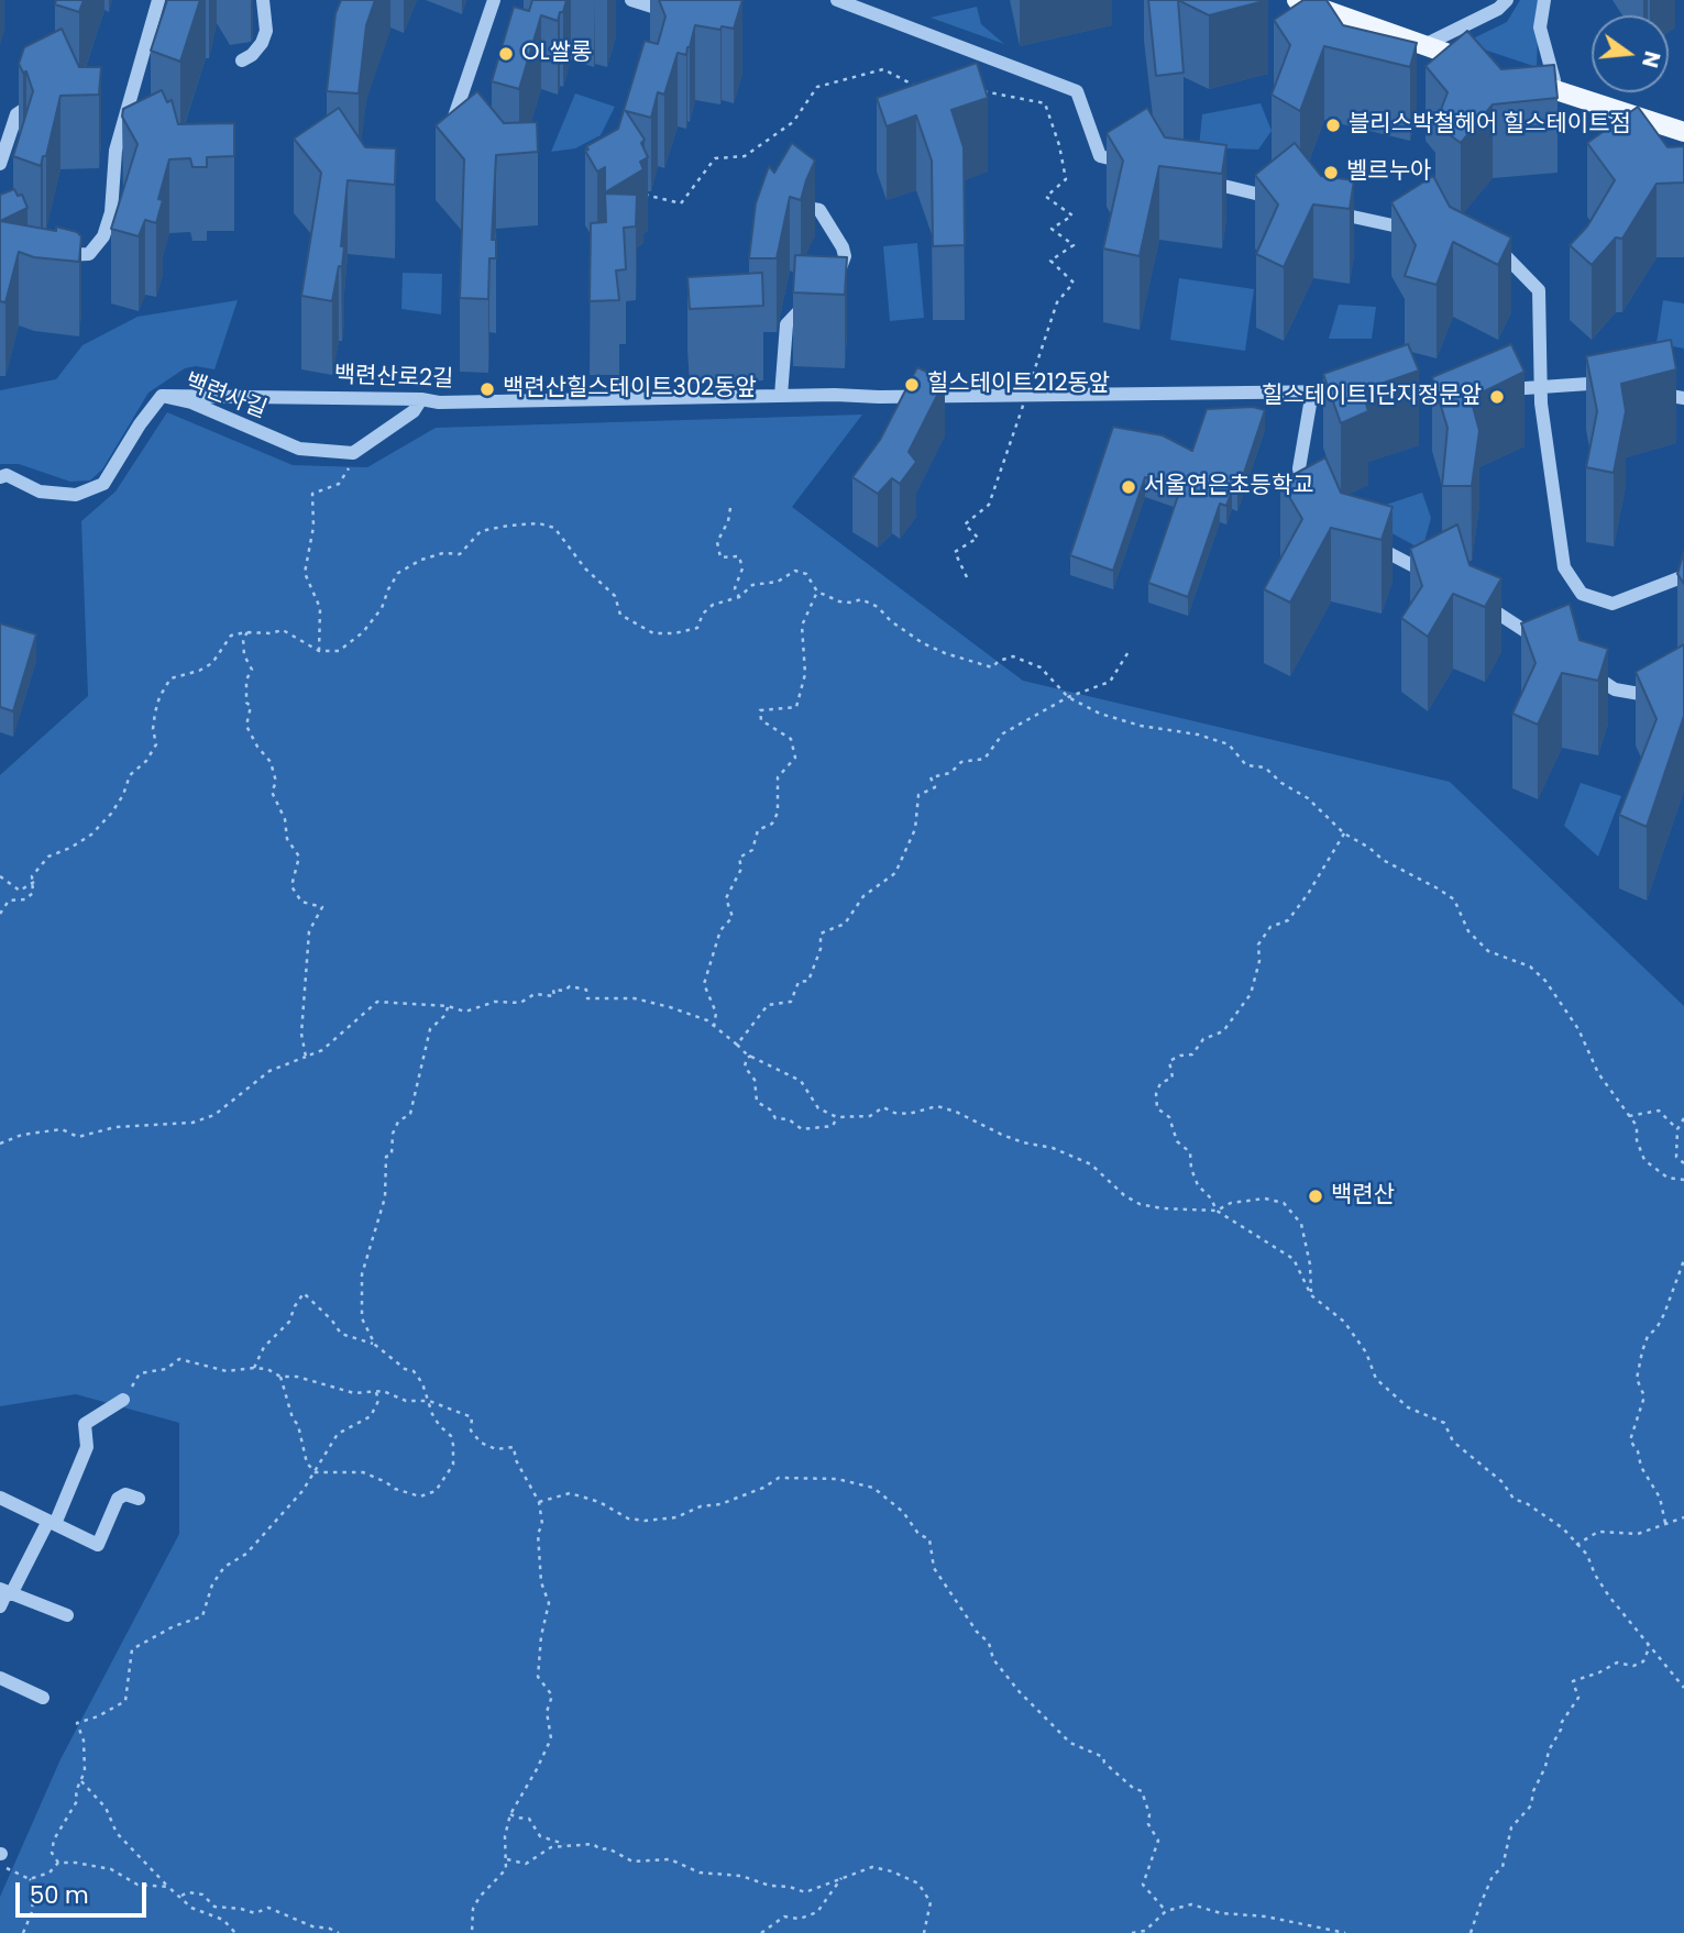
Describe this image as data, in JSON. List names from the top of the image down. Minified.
{"streets":{"street":["백련산로2길","백련사길"]},"crossings":[["백련산로2길","백련사길"]],"places":["OL쌀롱","블리스박철헤어 힐스테이트점","벨르누아","힐스테이트212동앞","백련산힐스테이트302동앞","힐스테이트1단지정문앞","서울연은초등학교","백련산"],"scale_bar":"50 m","north":"right"}
